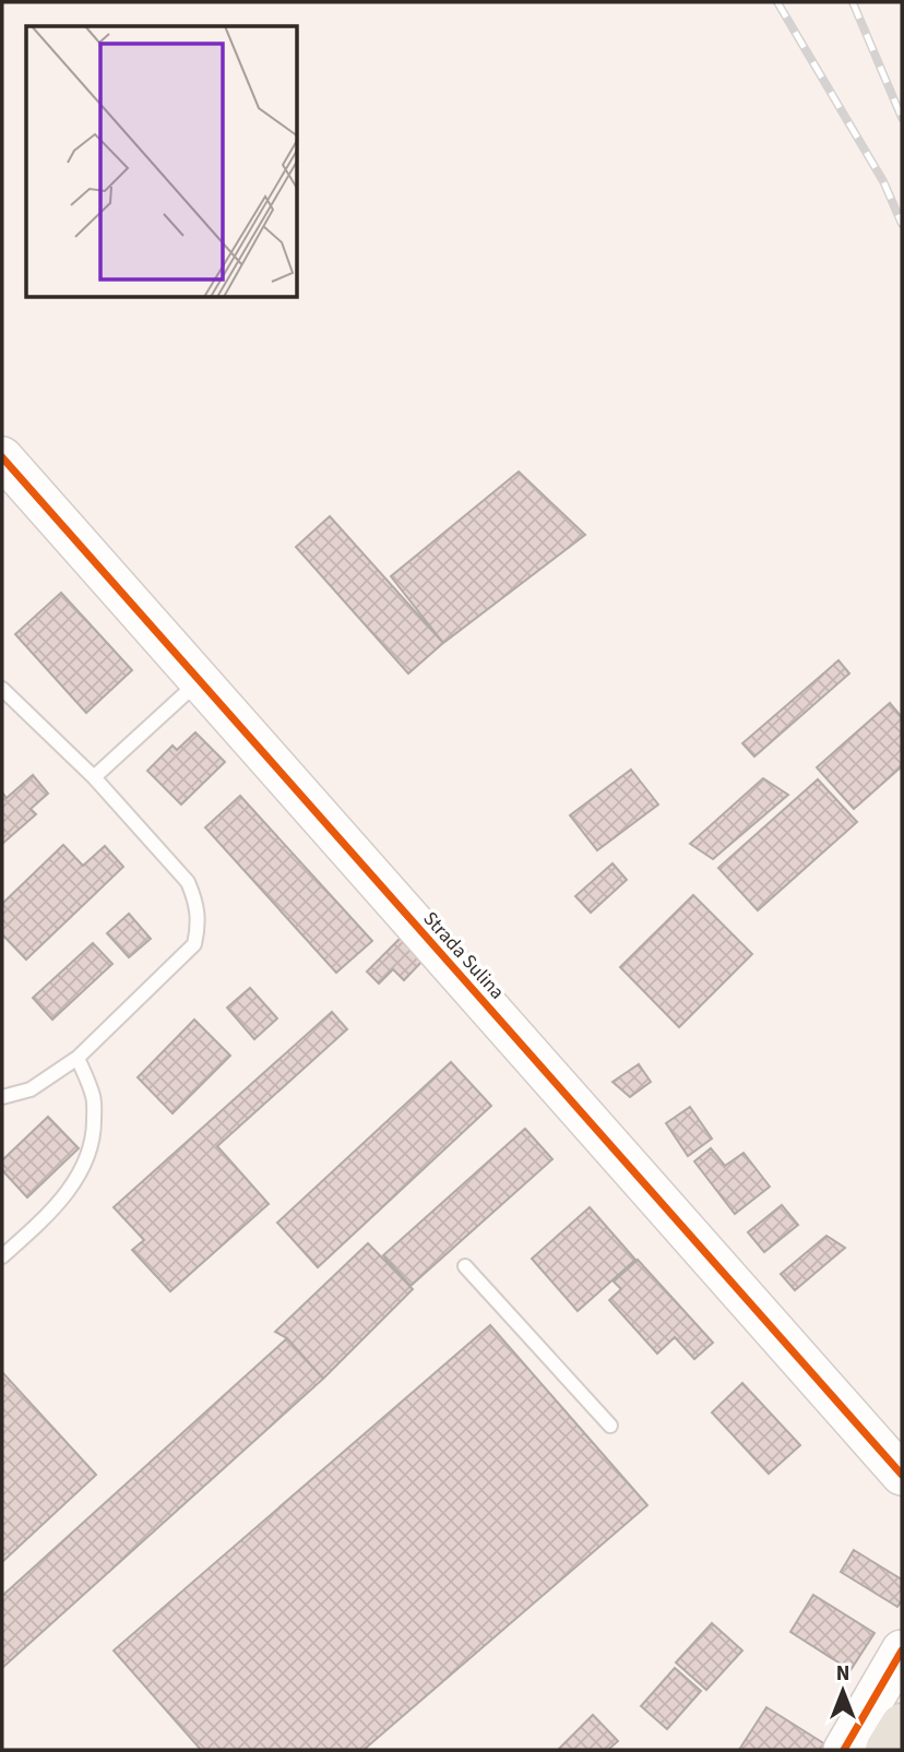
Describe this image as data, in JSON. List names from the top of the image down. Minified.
{"streets":{"street":["Strada Sulina"]},"north":"top"}
